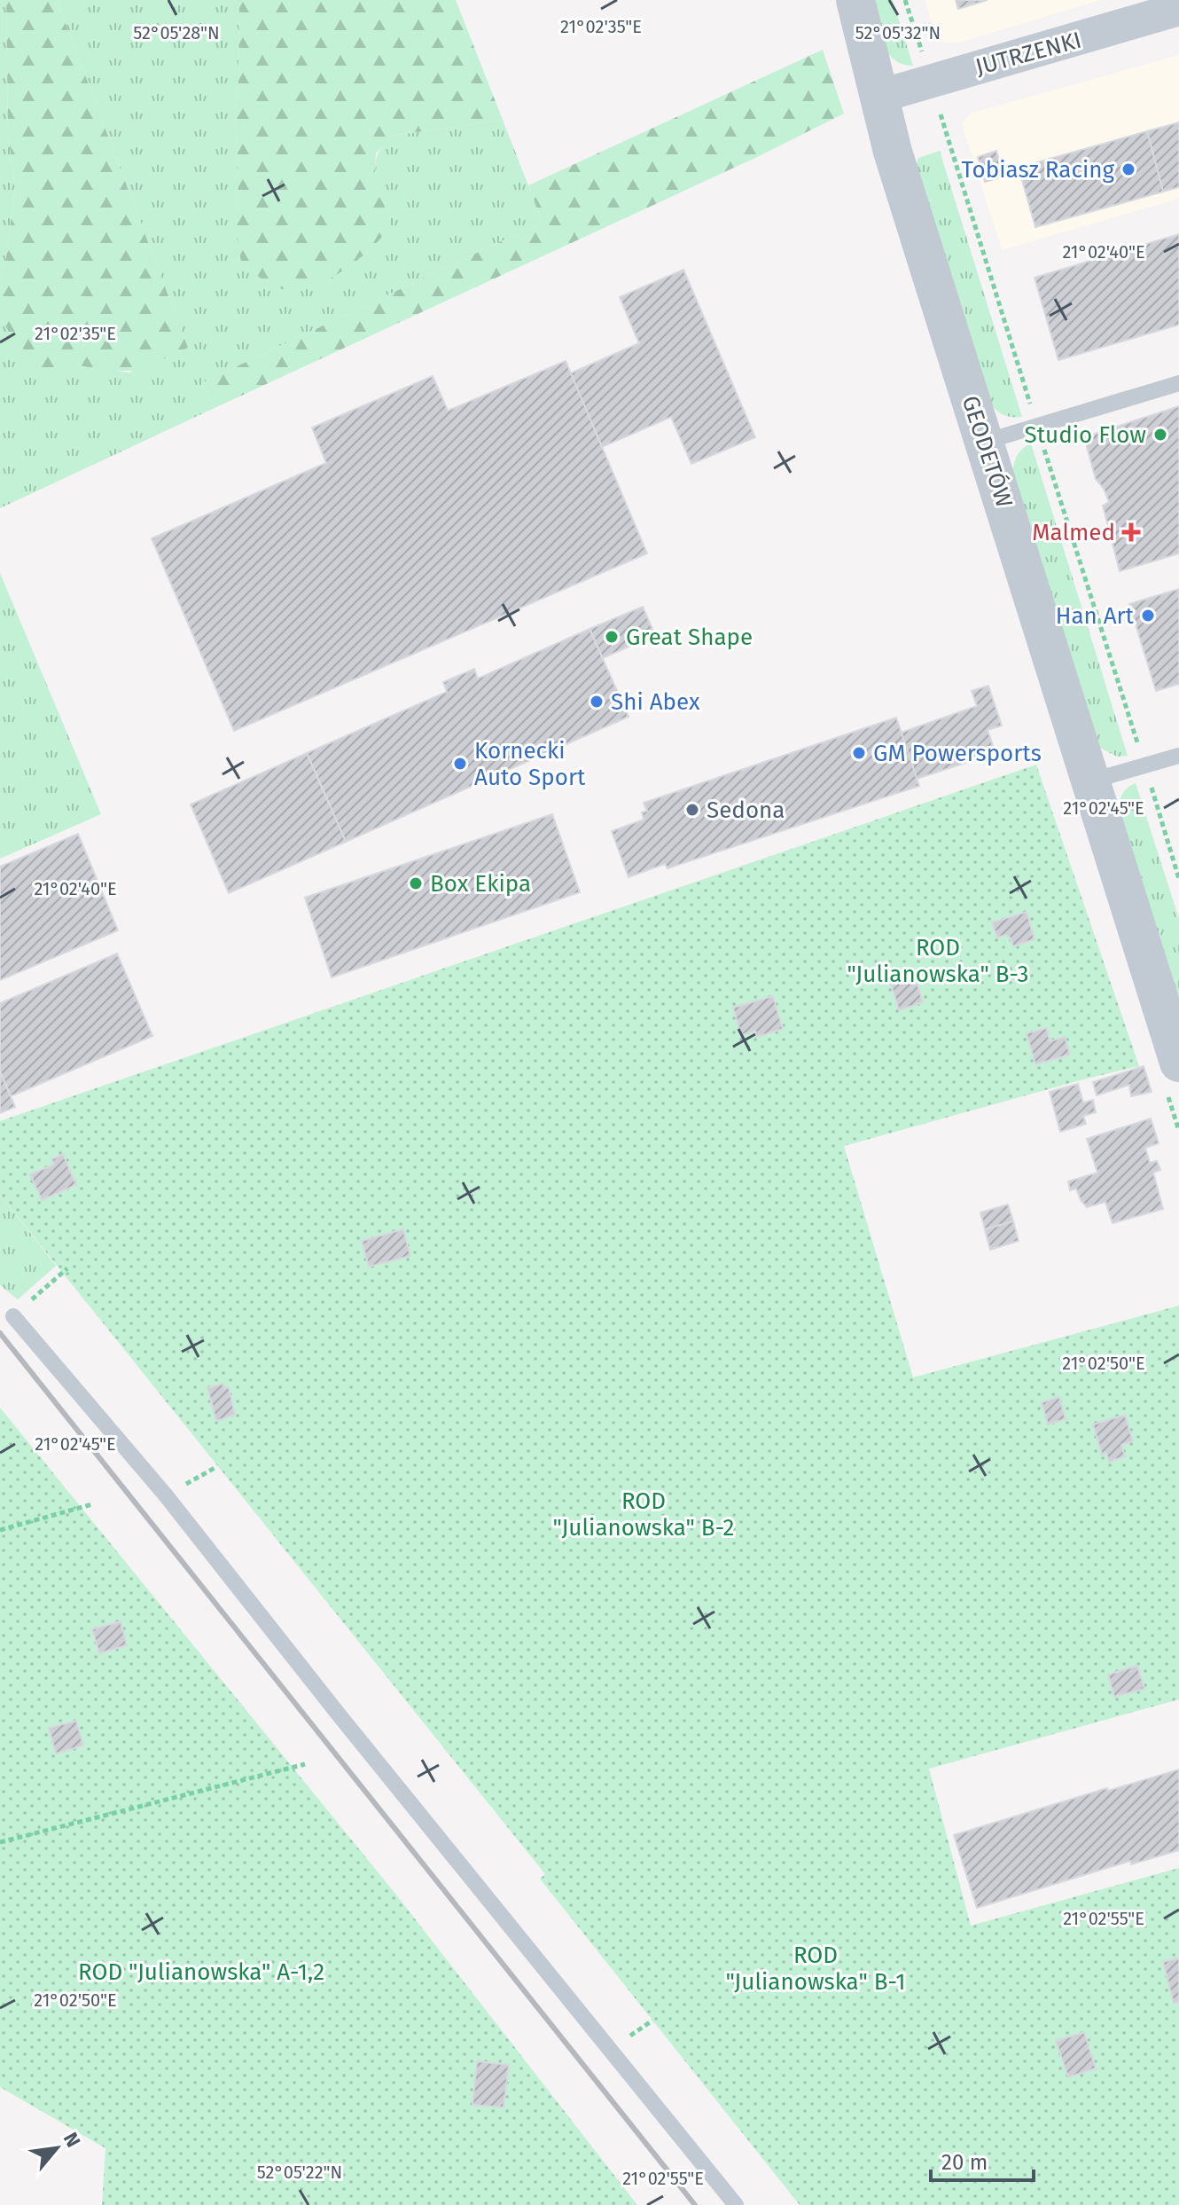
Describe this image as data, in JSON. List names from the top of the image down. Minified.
{"streets":{"street":["JUTRZENKI","GEODETÓW"]},"crossings":[["JUTRZENKI","GEODETÓW"]],"parks":["ROD \"Julianowska\" B-3","ROD \"Julianowska\" B-2","ROD \"Julianowska\" B-1","ROD \"Julianowska\" A-1,2"],"places":{"other":["Tobiasz Racing","Studio Flow","Han Art","Great Shape","Shi Abex","GM Powersports","Kornecki Auto Sport","Sedona","Box Ekipa"],"health":["Malmed"]},"scale_bar":"20 m","north":"top right","coordinates":["21°02'35\"E","52°05'28\"N","52°05'32\"N","21°02'40\"E","21°02'45\"E","21°02'50\"E","21°02'55\"E","52°05'22\"N"]}
